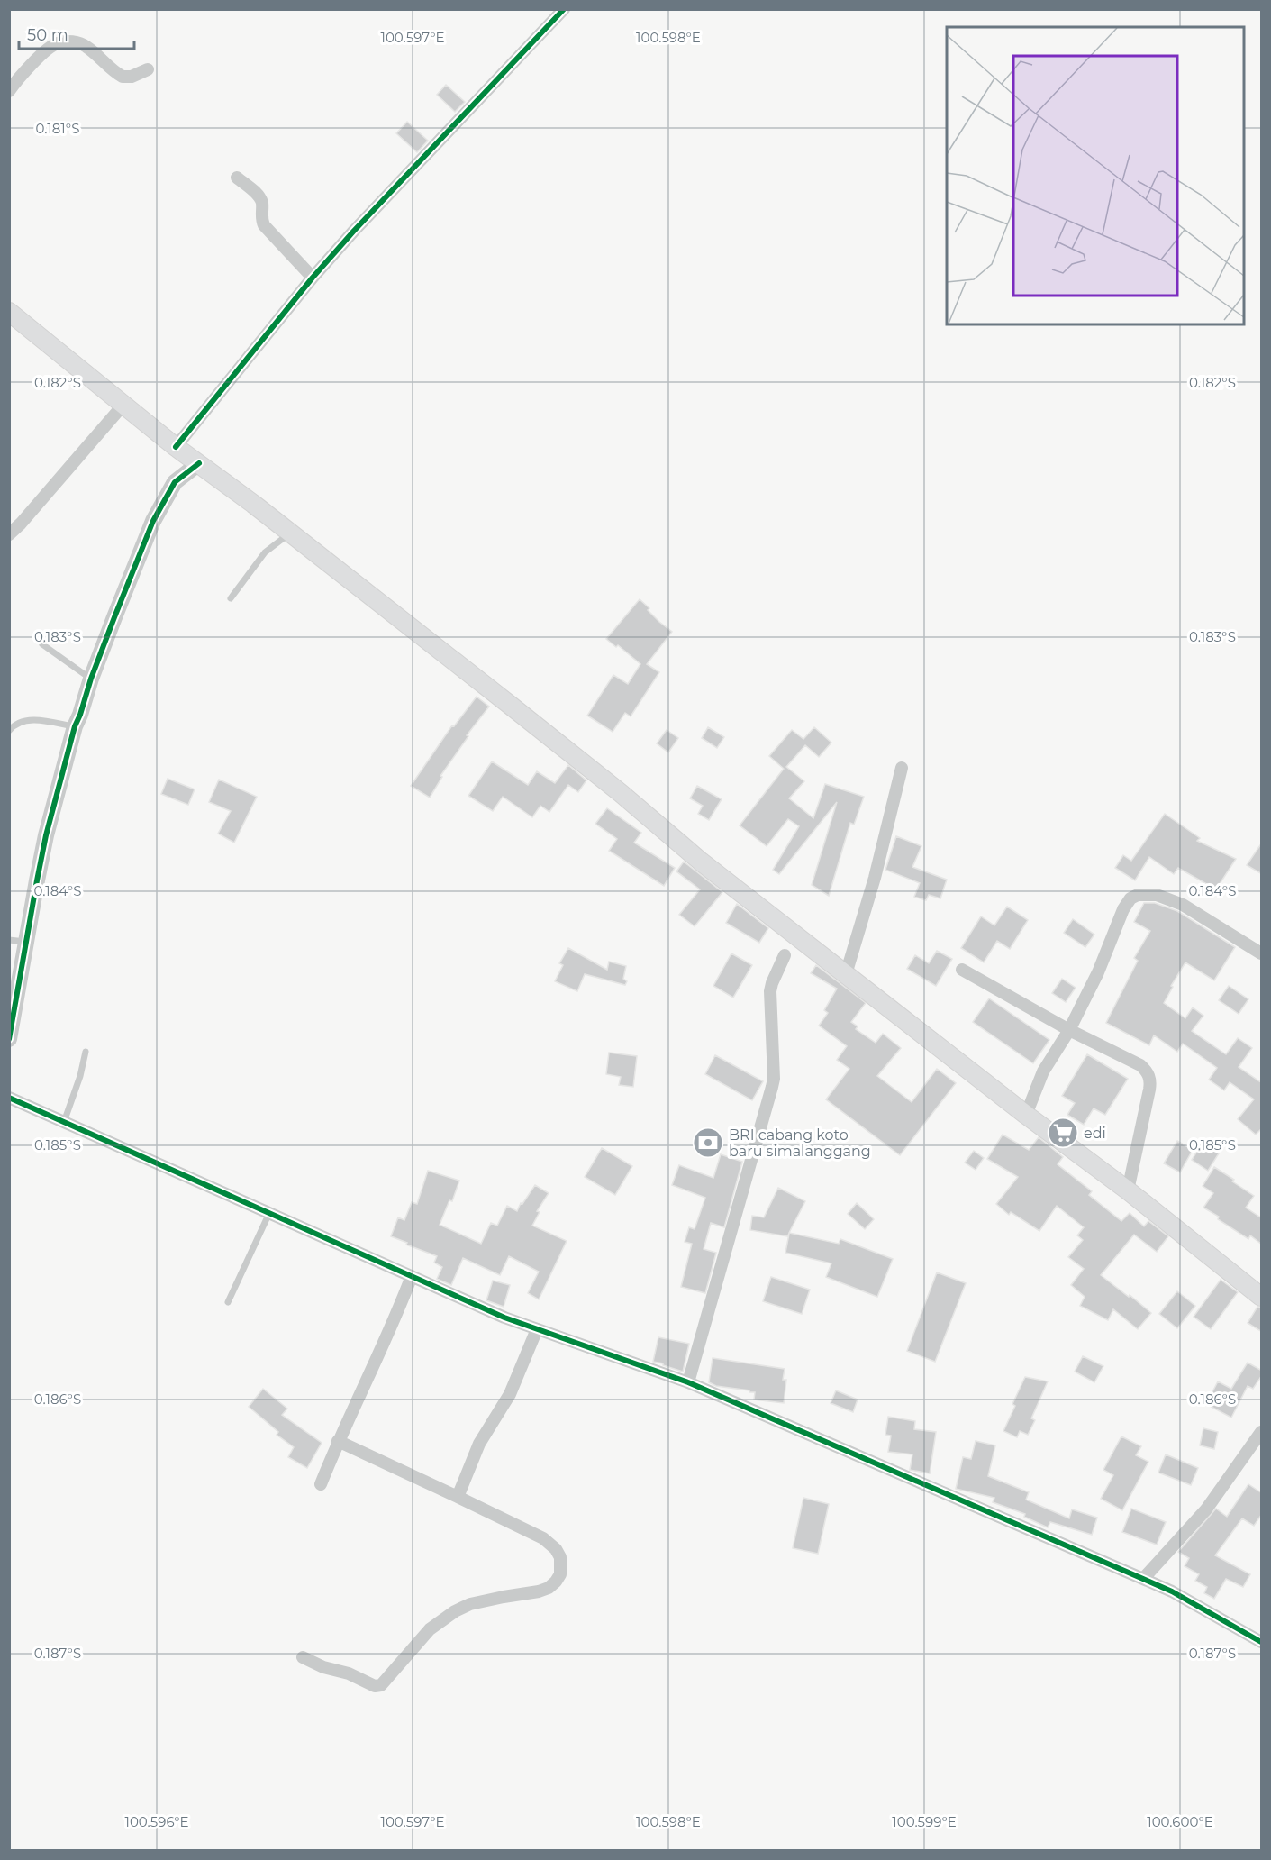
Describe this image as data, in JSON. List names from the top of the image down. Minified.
{"places":{"supermarket":["edi"],"bank":["BRI cabang koto baru simalanggang"]},"scale_bar":"50 m","coordinates":["100.597°E","100.598°E","0.181°S","0.182°S","0.183°S","0.184°S","0.185°S","0.186°S","0.187°S","100.596°E","100.599°E","100.600°E"]}
